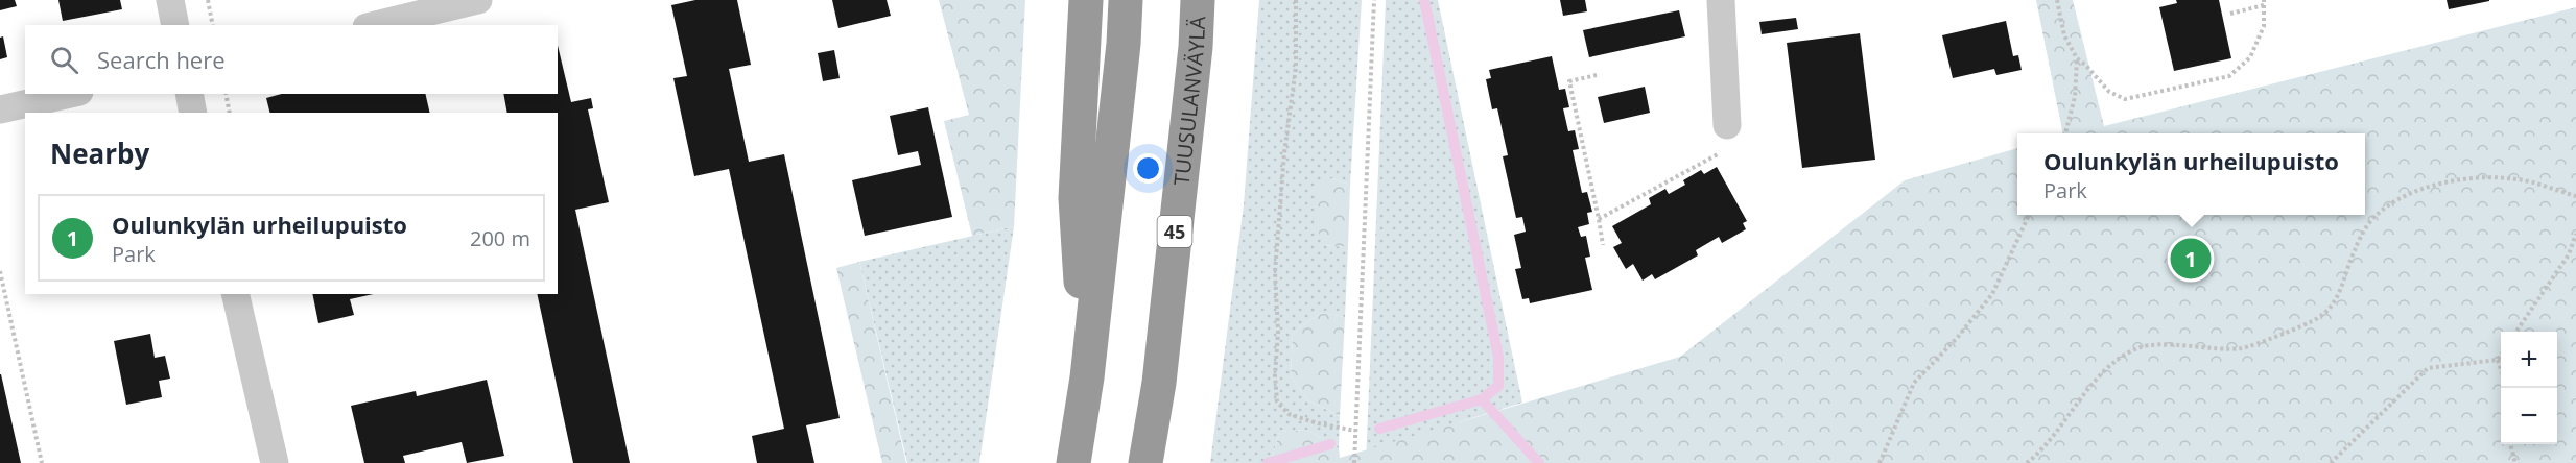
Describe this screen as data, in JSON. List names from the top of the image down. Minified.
{"streets":{"highway":["TUUSULANVÄYLÄ","45"]},"page":{"search":"Search here","heading":"Nearby","popup":["Oulunkylän urheilupuisto","Park"],"list":[{"mark":"1","name":"Oulunkylän urheilupuisto","note":"Park","value":"200 m"}],"pins":"1","map_buttons":["+","−"]}}
